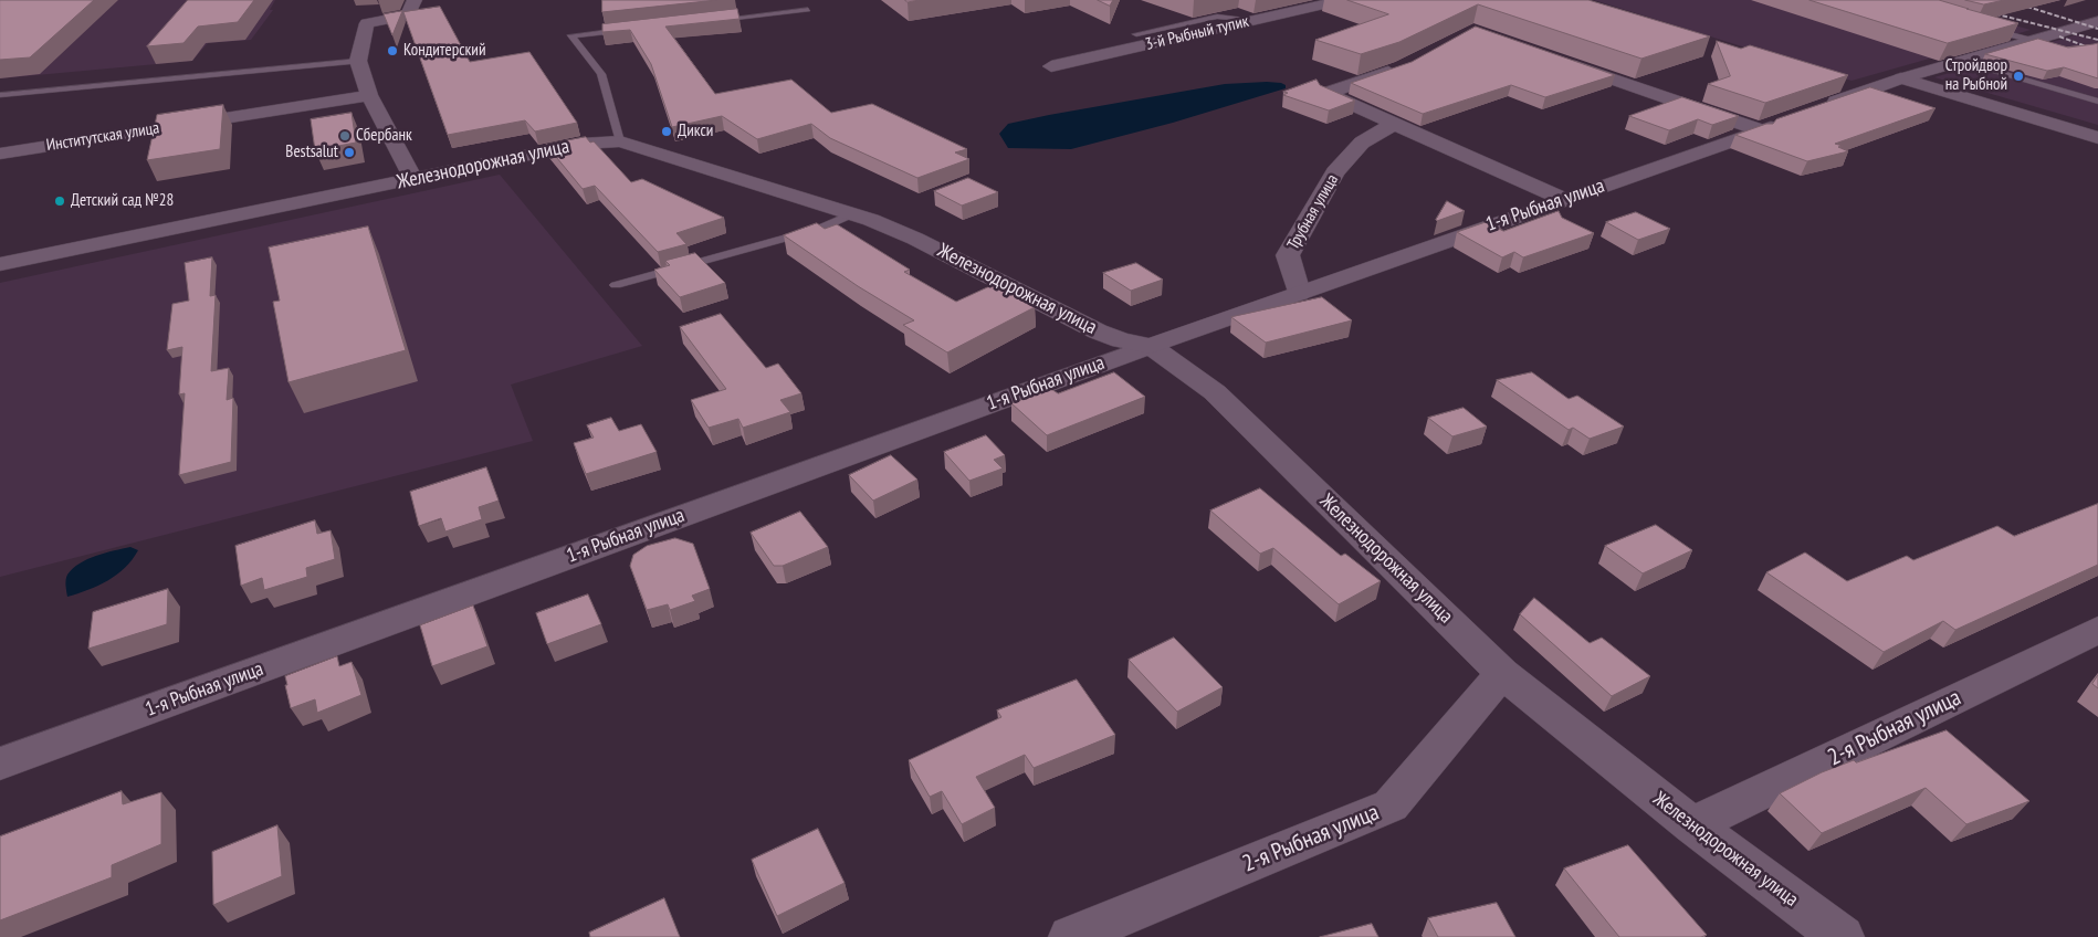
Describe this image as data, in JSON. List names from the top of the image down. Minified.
{"streets":{"street":["3-й Рыбный тупик","Институтская улица","Железнодорожная улица","1-я Рыбная улица","Трубная улица","2-я Рыбная улица"]},"crossings":[["Железнодорожная улица","1-я Рыбная улица"],["Железнодорожная улица","2-я Рыбная улица"],["1-я Рыбная улица","Трубная улица"]],"places":["Кондитерский","Стройдвор на Рыбной","Дикси","Сбербанк","Bestsalut","Детский сад №28"]}
